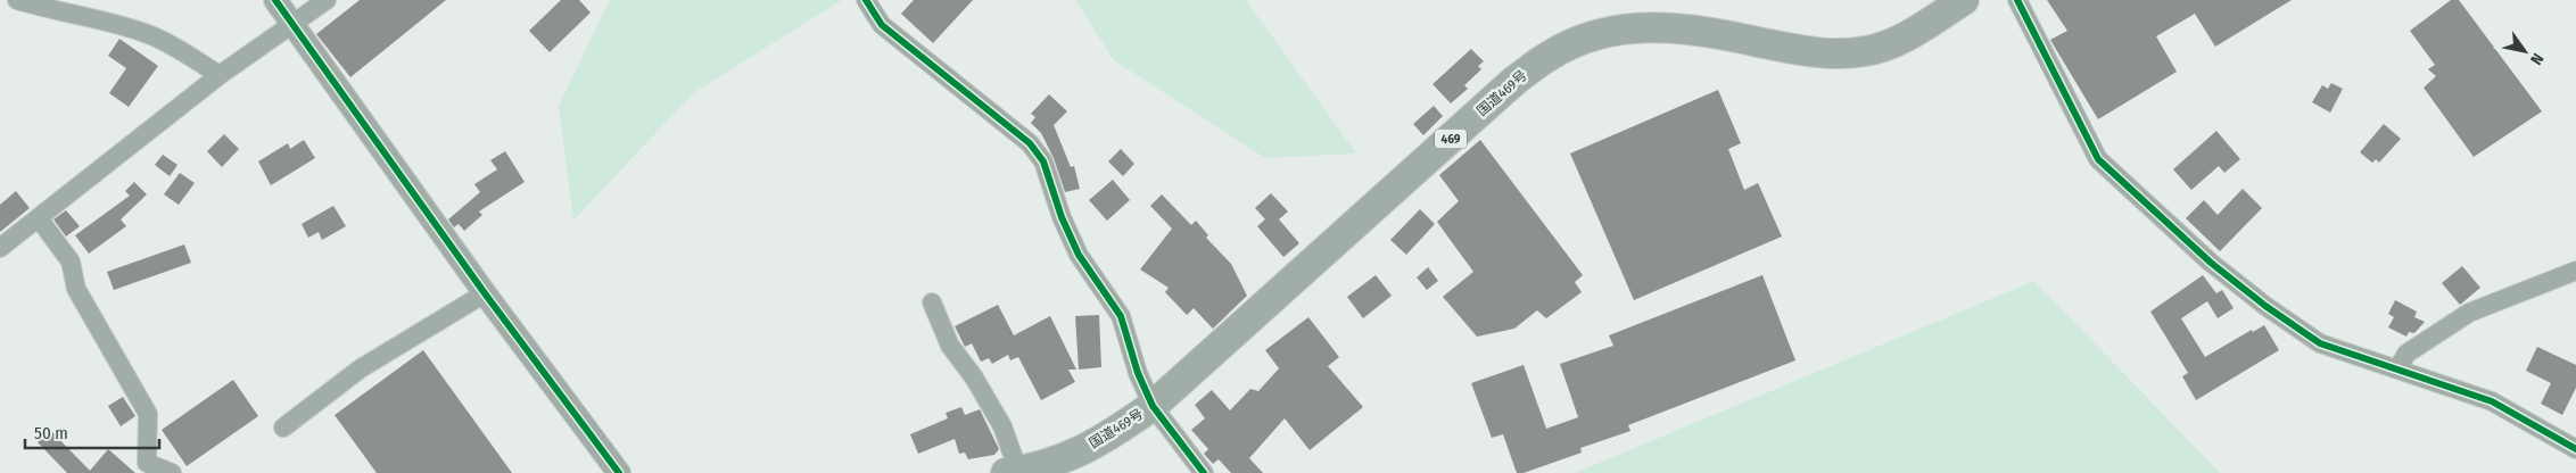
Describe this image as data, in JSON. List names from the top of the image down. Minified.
{"streets":{"highway":["国道469号","469"]},"scale_bar":"50 m","north":"bottom right"}
